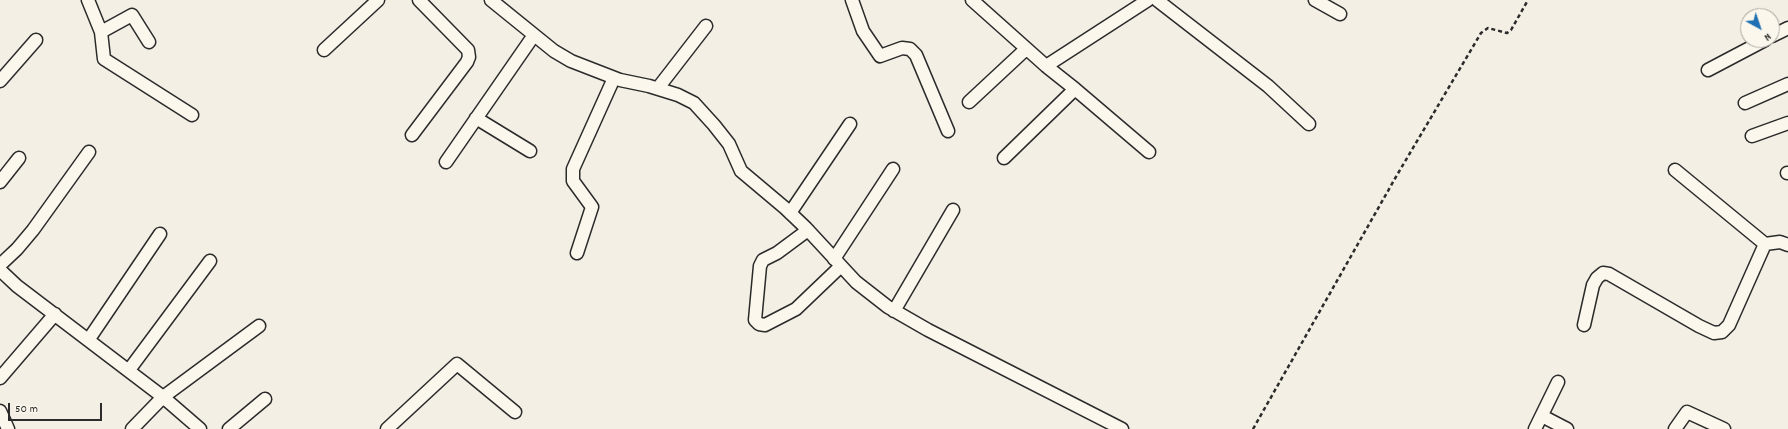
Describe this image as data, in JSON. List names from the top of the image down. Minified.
{"scale_bar":"50 m","north":"bottom right"}
